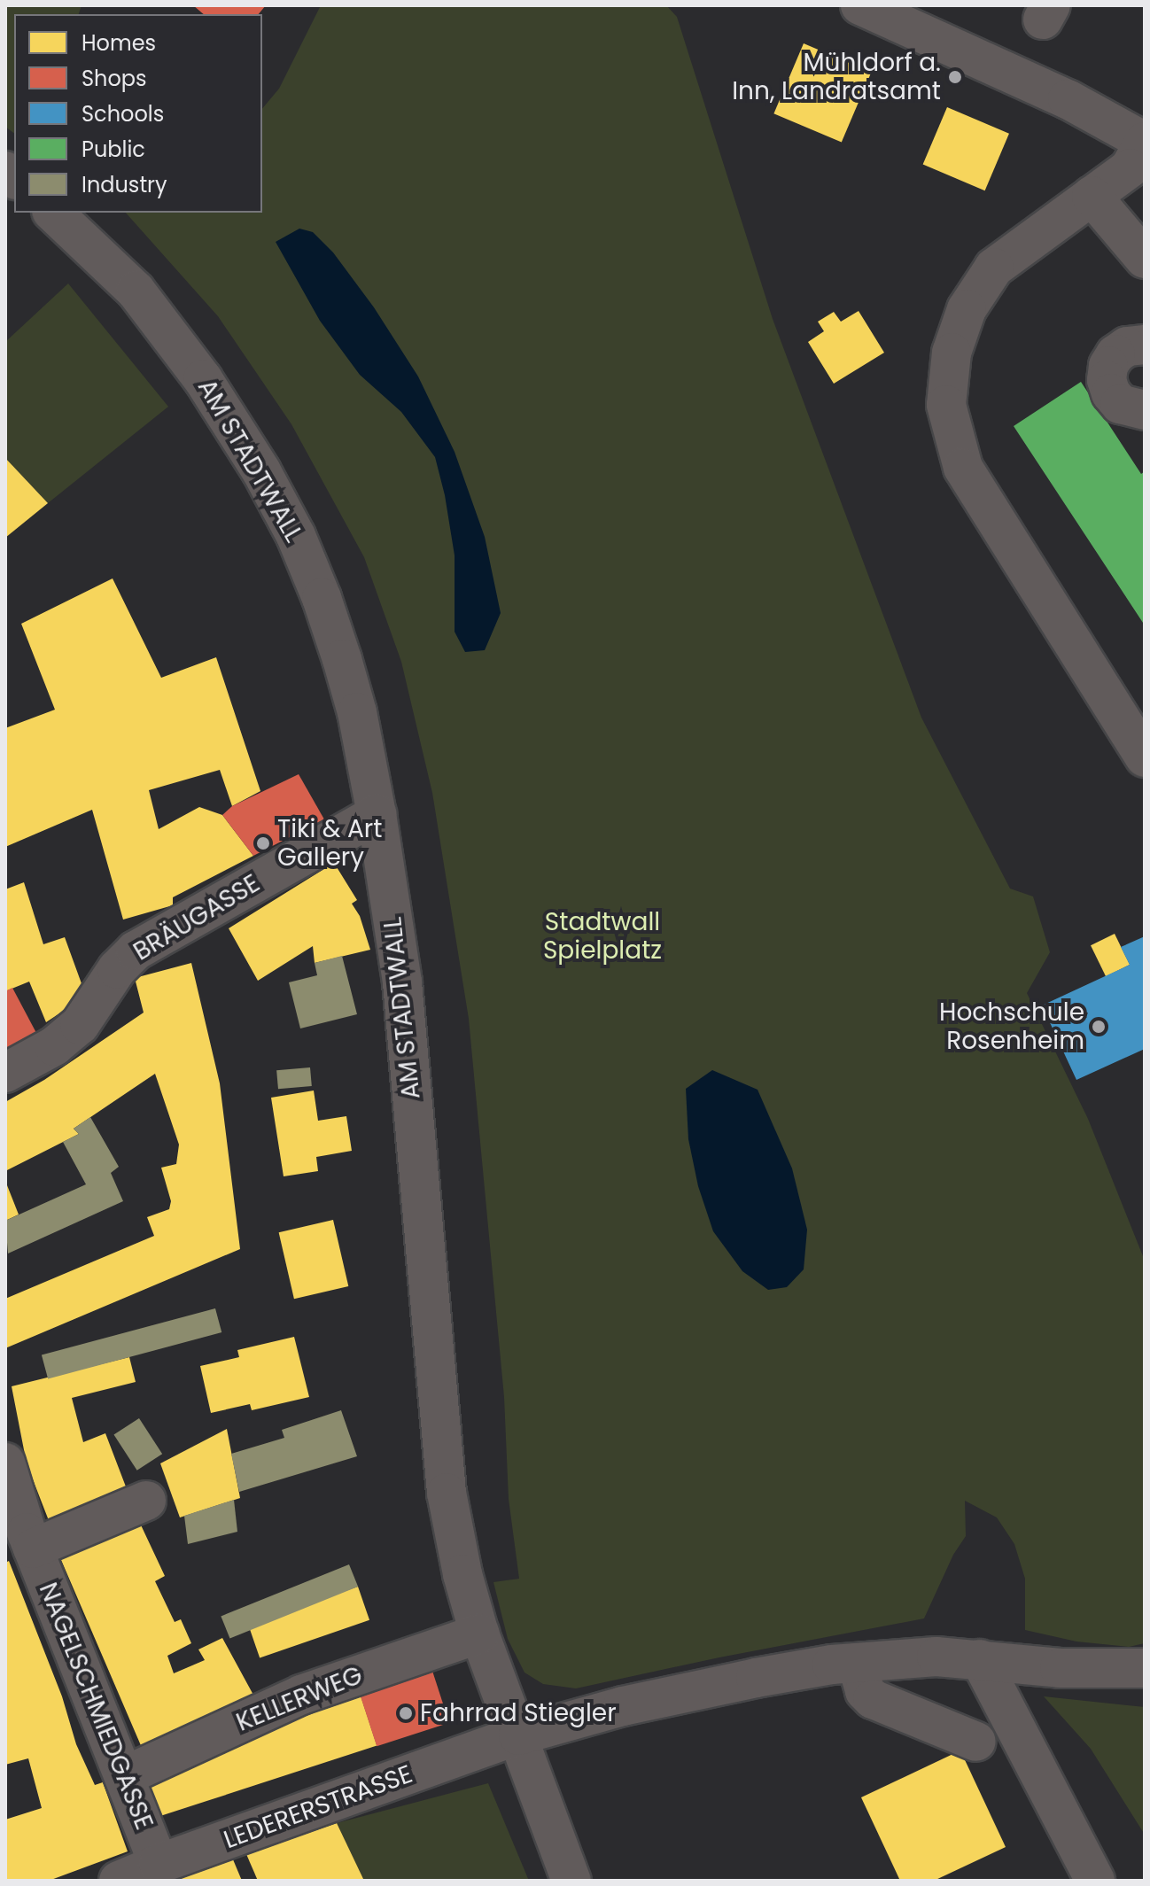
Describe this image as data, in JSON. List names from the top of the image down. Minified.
{"streets":{"street":["AM STADTWALL","BRÄUGASSE","KELLERWEG","NAGELSCHMIEDGASSE","LEDERERSTRASSE"]},"crossings":[["AM STADTWALL","BRÄUGASSE"],["AM STADTWALL","KELLERWEG"],["AM STADTWALL","LEDERERSTRASSE"],["KELLERWEG","NAGELSCHMIEDGASSE"],["NAGELSCHMIEDGASSE","LEDERERSTRASSE"]],"parks":["Stadtwall Spielplatz"],"places":["Mühldorf a. Inn, Landratsamt","Tiki & Art Gallery","Hochschule Rosenheim","Fahrrad Stiegler"],"legend":["Homes","Shops","Schools","Public","Industry"]}
